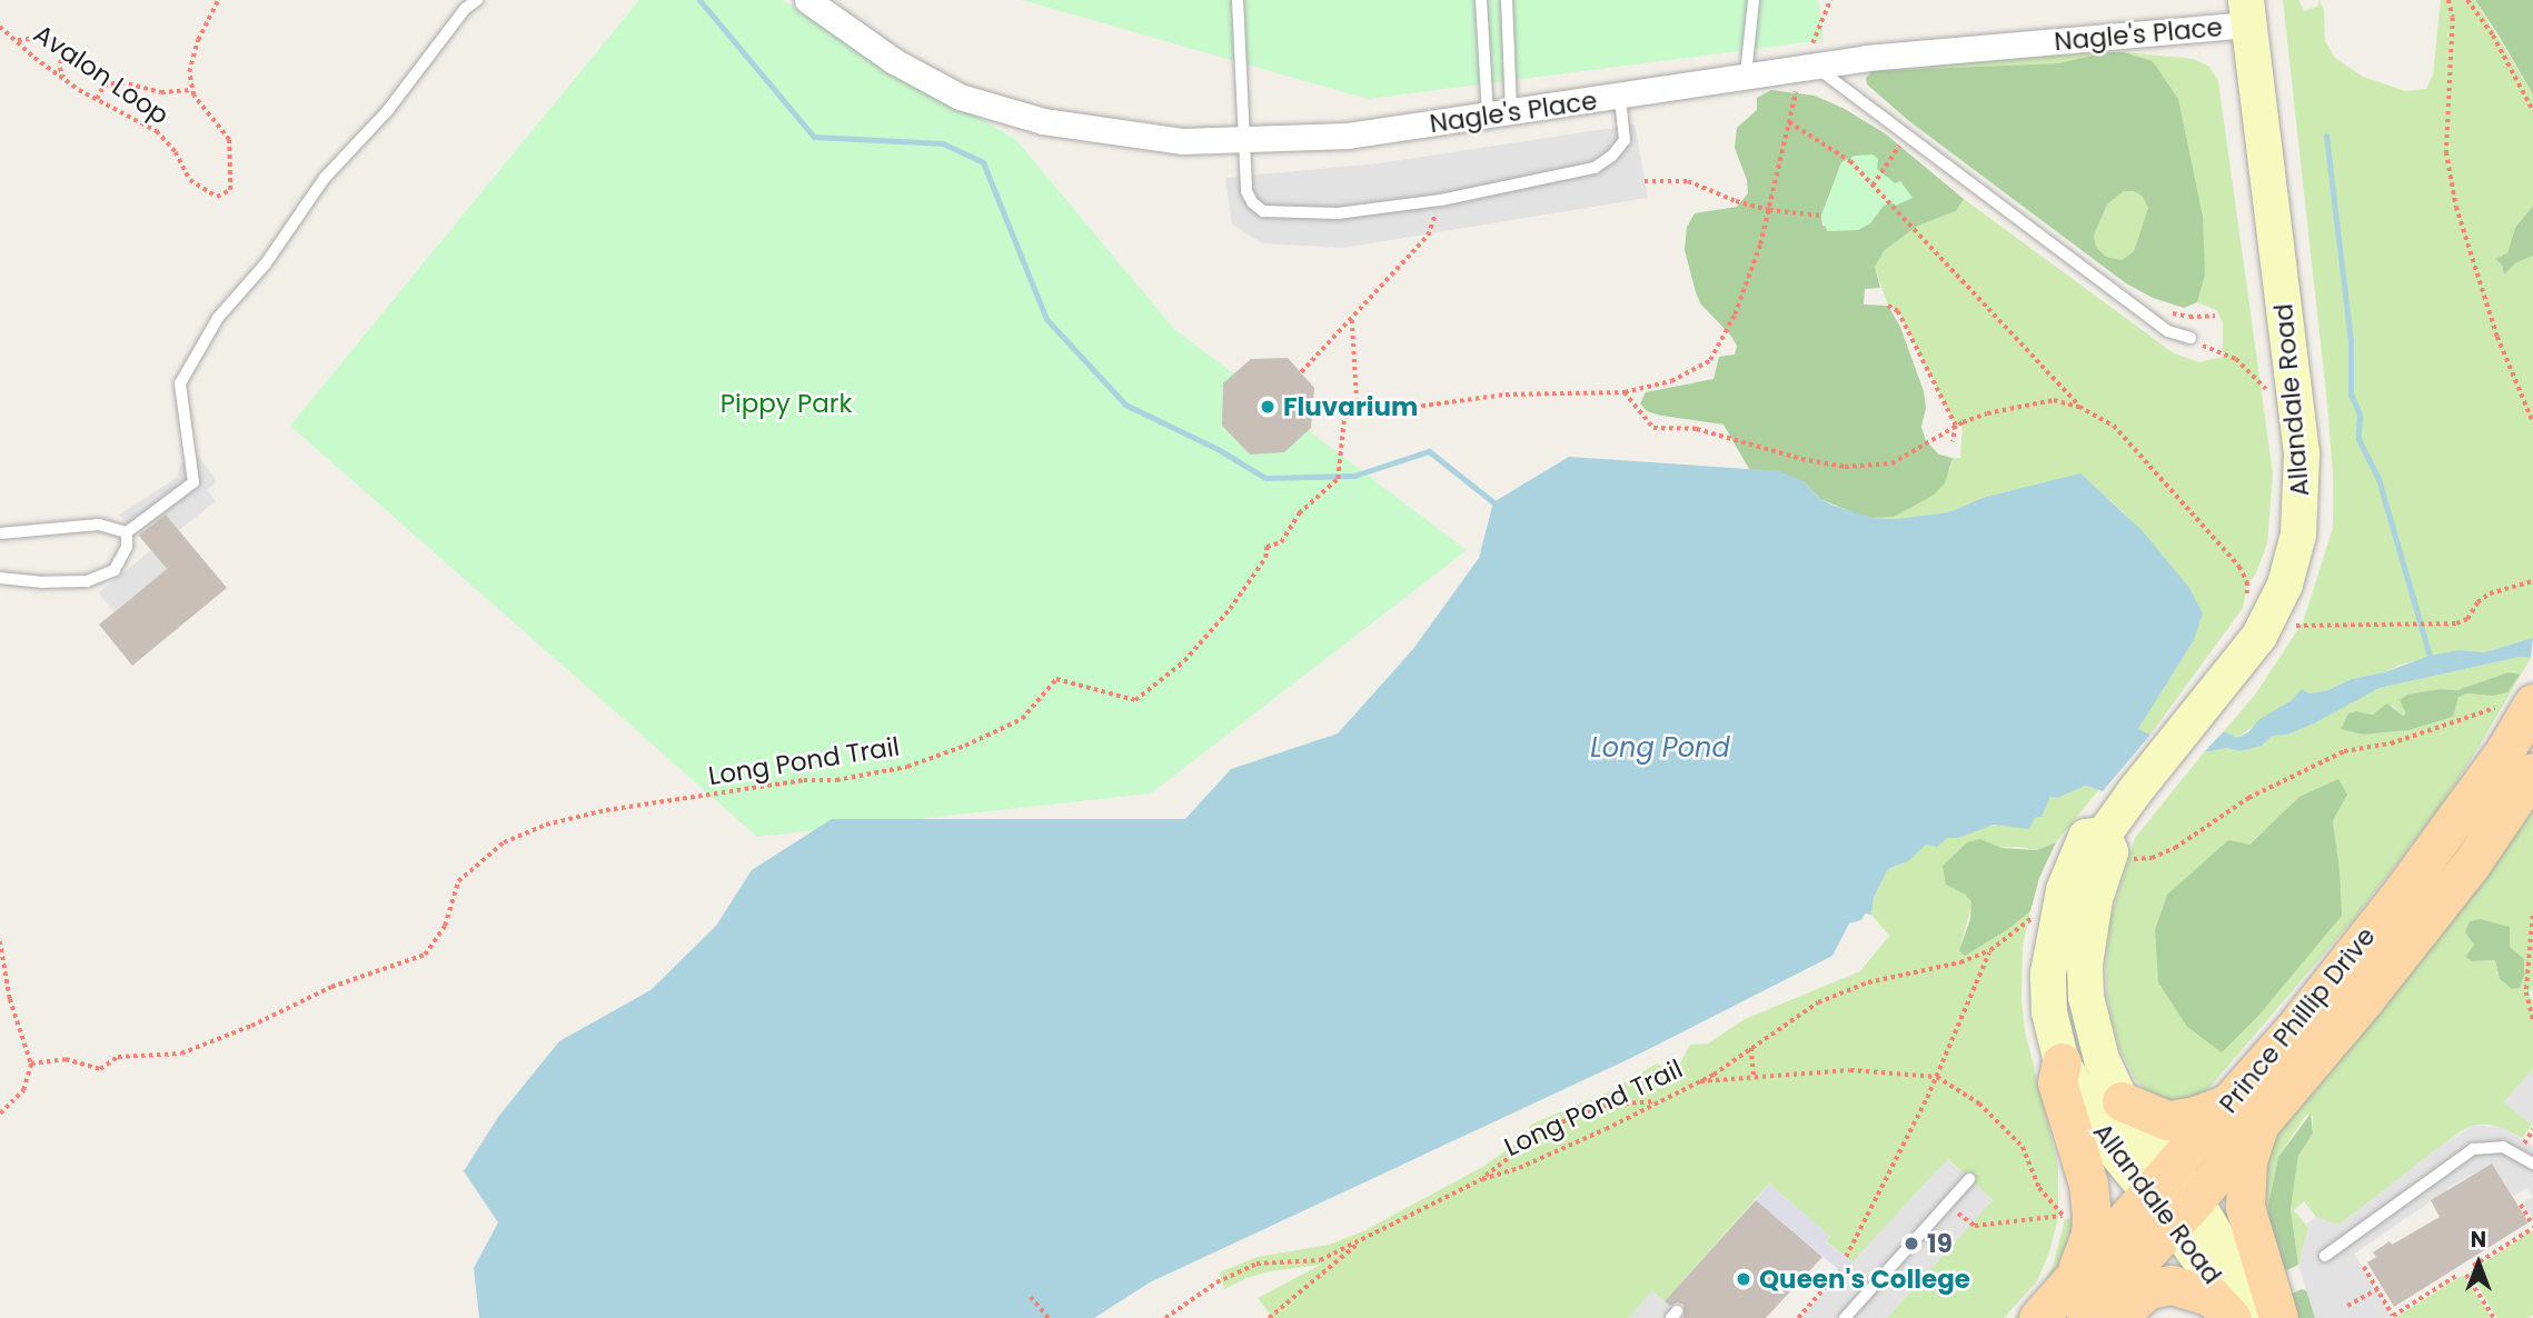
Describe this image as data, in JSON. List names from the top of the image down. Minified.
{"streets":{"main road":["Allandale Road","Prince Phillip Drive"],"street":["Nagle's Place"],"path":["Avalon Loop","Long Pond Trail"]},"crossings":[["Nagle's Place","Allandale Road"],["Allandale Road","Prince Phillip Drive"]],"water":["Long Pond"],"parks":["Pippy Park"],"places":["Fluvarium","19","Queen's College"],"north":"top"}
